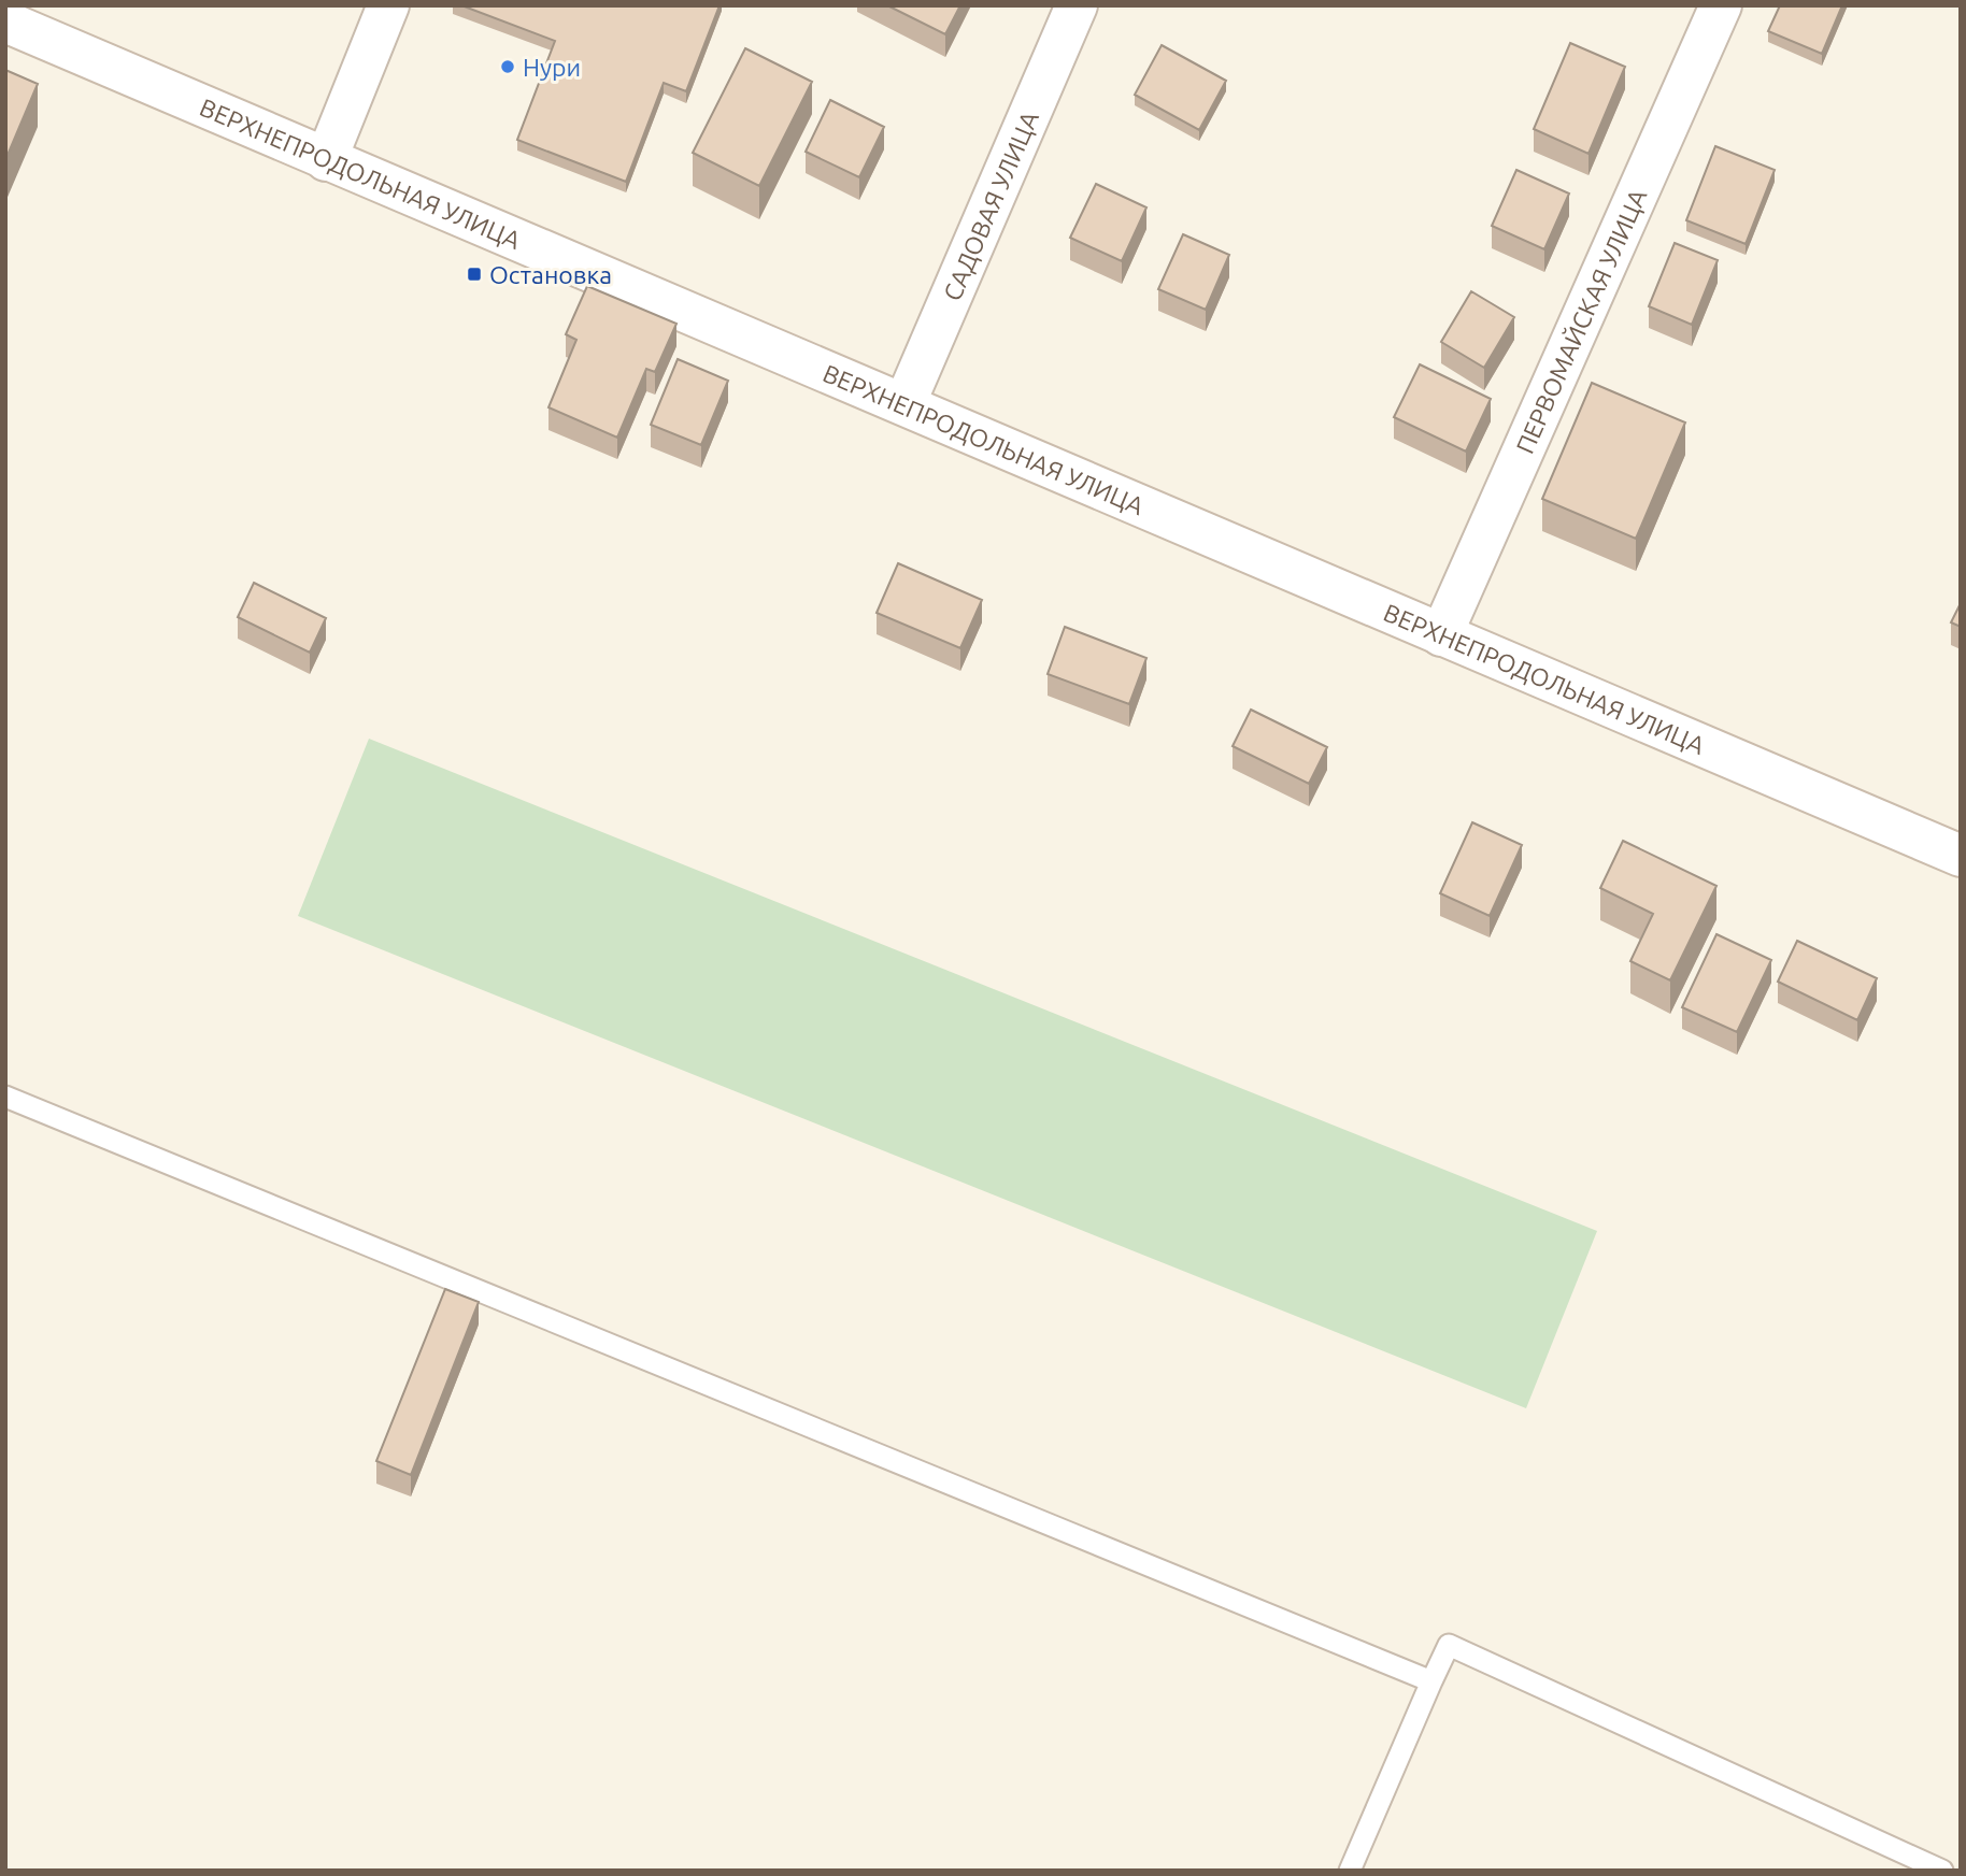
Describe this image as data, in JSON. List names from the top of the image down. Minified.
{"streets":{"main road":["ВЕРХНЕПРОДОЛЬНАЯ УЛИЦА","САДОВАЯ УЛИЦА","ПЕРВОМАЙСКАЯ УЛИЦА"]},"crossings":[["ВЕРХНЕПРОДОЛЬНАЯ УЛИЦА","САДОВАЯ УЛИЦА"],["ВЕРХНЕПРОДОЛЬНАЯ УЛИЦА","ПЕРВОМАЙСКАЯ УЛИЦА"]],"places":{"other":["Нури"],"transit":["Остановка"]}}
